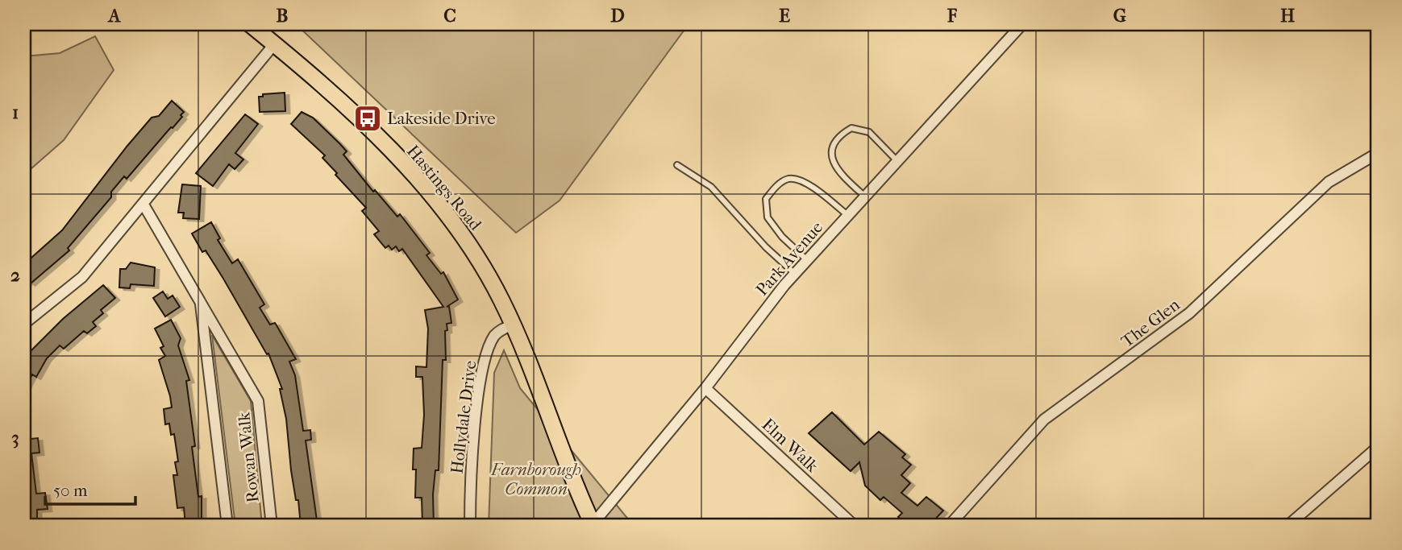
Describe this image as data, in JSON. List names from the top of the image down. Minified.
{"streets":{"main road":["Hastings Road"],"street":["Park Avenue","The Glen","Hollydale Drive","Elm Walk","Rowan Walk"]},"crossings":[["Hastings Road","Hollydale Drive"],["Park Avenue","Elm Walk"]],"parks":["Farnborough Common"],"places":{"bus stop":["Lakeside Drive"]},"scale_bar":"50 m","grid":{"columns":["A","B","C","D","E","F","G","H"],"rows":["1","2","3"]}}
